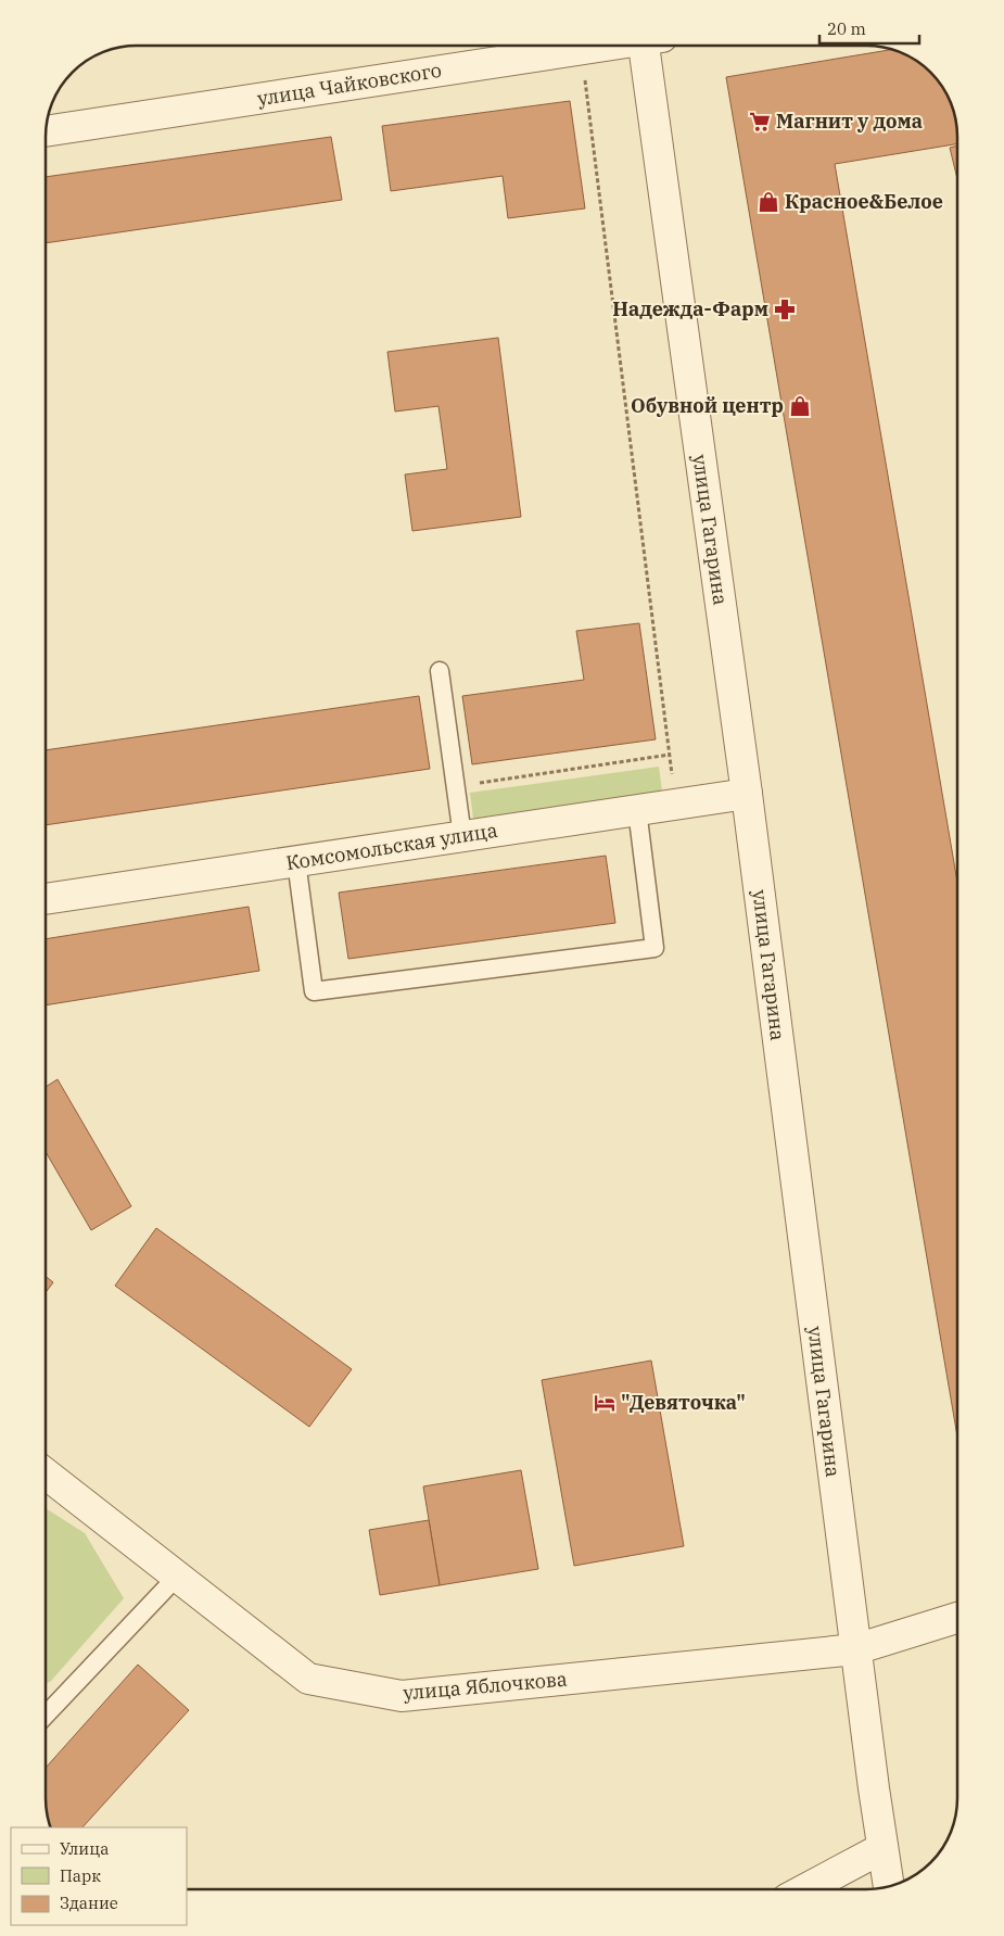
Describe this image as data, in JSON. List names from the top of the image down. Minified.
{"streets":{"street":["улица Чайковского","улица Гагарина","Комсомольская улица","улица Яблочкова"]},"crossings":[["улица Гагарина","Комсомольская улица"],["улица Гагарина","улица Яблочкова"]],"places":{"supermarket":["Магнит у дома"],"shop":["Красное&Белое","Обувной центр"],"pharmacy":["Надежда-Фарм"],"hotel":["\"Девяточка\""]},"legend":["Улица","Парк","Здание"],"scale_bar":"20 m"}
